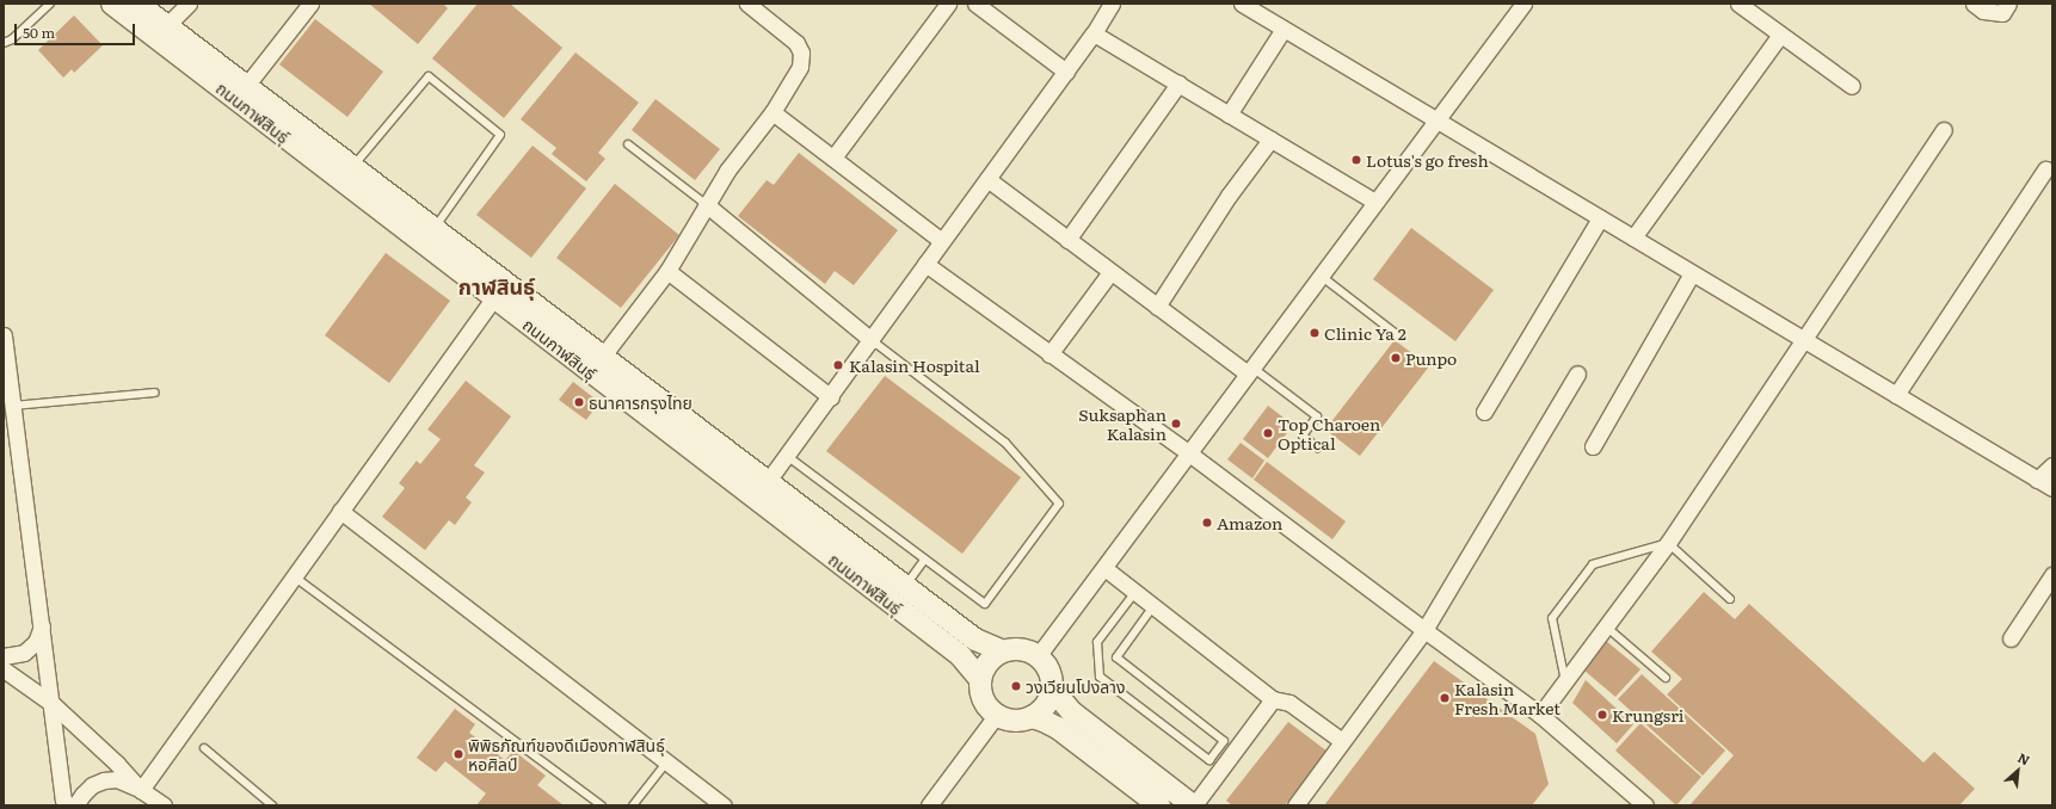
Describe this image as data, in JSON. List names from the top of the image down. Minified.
{"streets":{"main road":["ถนนกาฬสินธุ์"]},"districts":["กาฬสินธุ์"],"places":["Lotus's go fresh","Clinic Ya 2","Punpo","Kalasin Hospital","ธนาคารกรุงไทย","Suksaphan Kalasin","Top Charoen Optical","Amazon","วงเวียนโปงลาง","Kalasin Fresh Market","Krungsri","พิพิธภัณฑ์ของดีเมืองกาฬสินธุ์ หอศิลป์"],"scale_bar":"50 m","north":"top right"}
